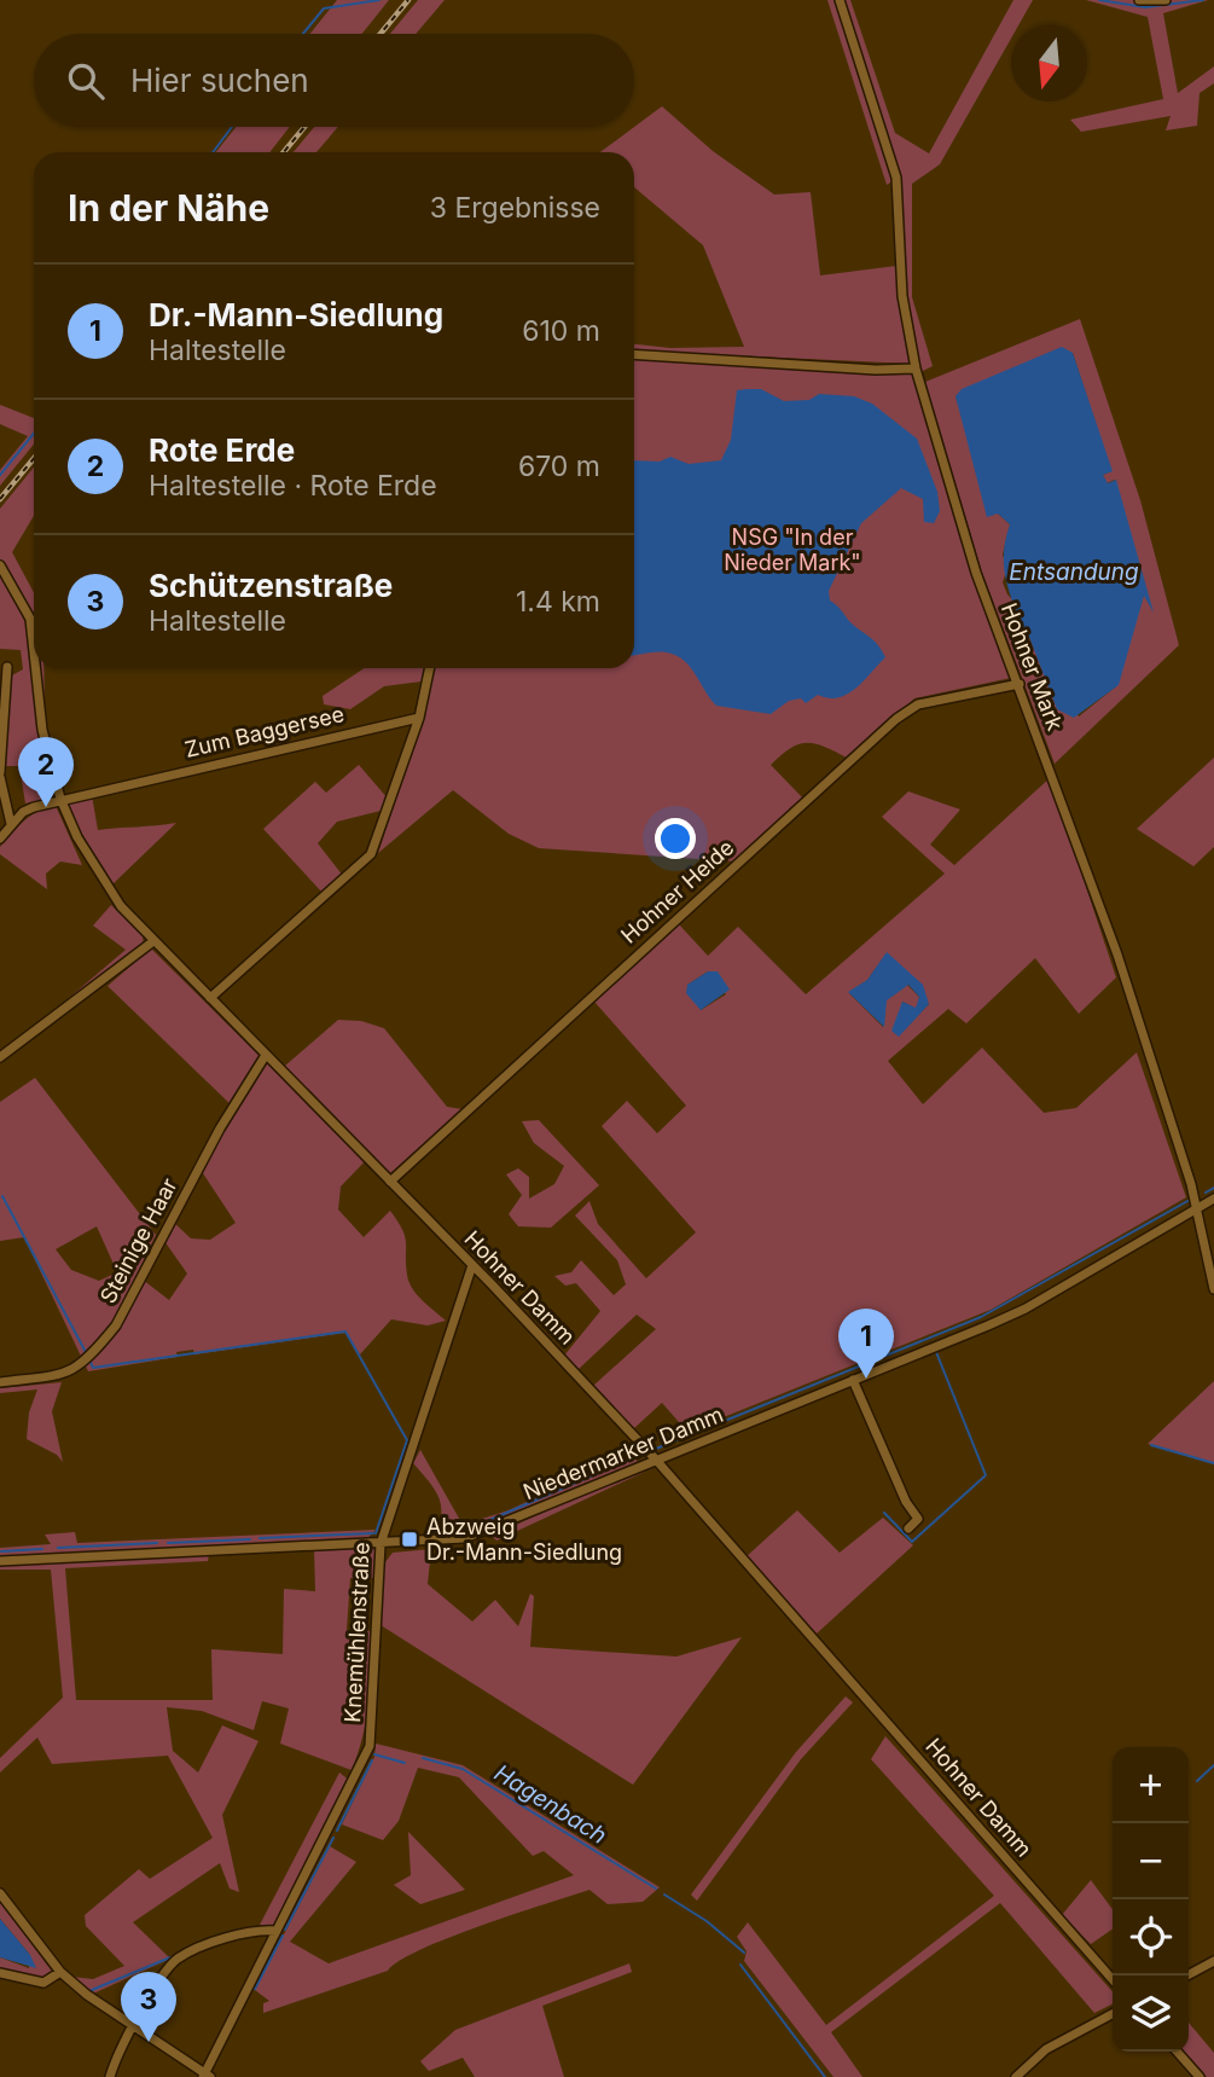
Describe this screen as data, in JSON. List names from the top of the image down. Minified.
{"streets":{"street":["Hohner Mark","Zum Baggersee","Hohner Heide","Steinige Haar","Hohner Damm","Niedermarker Damm","Knemühlenstraße"]},"crossings":[["Hohner Mark","Hohner Heide"],["Hohner Mark","Niedermarker Damm"],["Zum Baggersee","Hohner Damm"],["Hohner Heide","Hohner Damm"],["Steinige Haar","Hohner Damm"],["Hohner Damm","Niedermarker Damm"],["Hohner Damm","Knemühlenstraße"],["Niedermarker Damm","Knemühlenstraße"]],"water":["Entsandung","Hagenbach"],"parks":["NSG \"In der Nieder Mark\""],"places":{"transit":["Abzweig Dr.-Mann-Siedlung"]},"north":"bottom","page":{"search":"Hier suchen","heading":["In der Nähe","3 Ergebnisse"],"list":[{"mark":"1","name":"Dr.-Mann-Siedlung","note":"Haltestelle","value":"610 m"},{"mark":"2","name":"Rote Erde","note":"Haltestelle · Rote Erde","value":"670 m"},{"mark":"3","name":"Schützenstraße","note":"Haltestelle","value":"1.4 km"}],"pins":["2","1","3"],"map_buttons":["+","−"]}}
